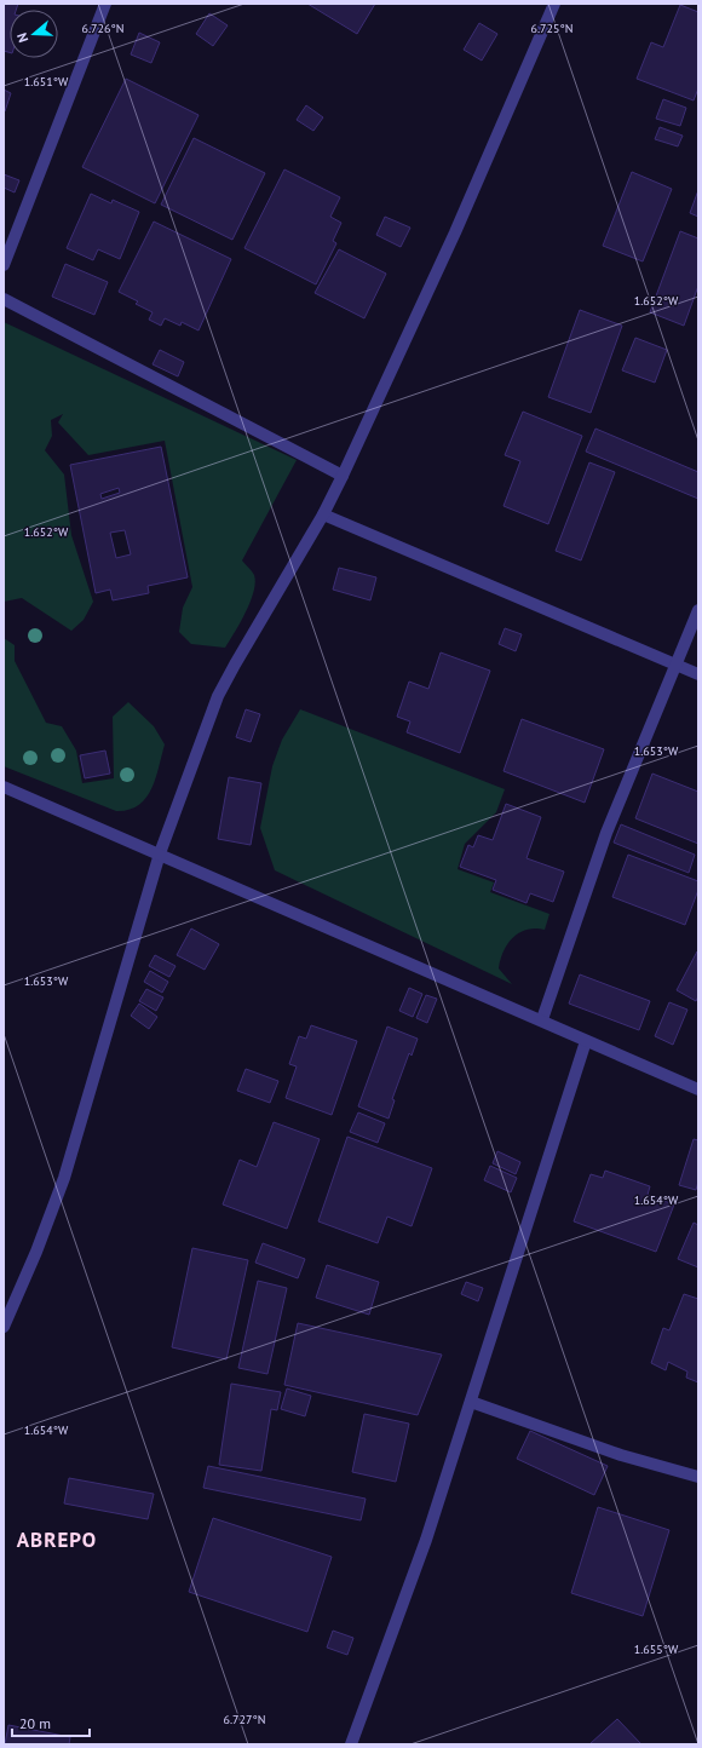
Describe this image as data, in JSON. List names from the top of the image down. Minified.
{"districts":["ABREPO"],"scale_bar":"20 m","north":"left","coordinates":["6.726°N","6.725°N","1.651°W","1.652°W","1.653°W","1.654°W","1.655°W","6.727°N"]}
